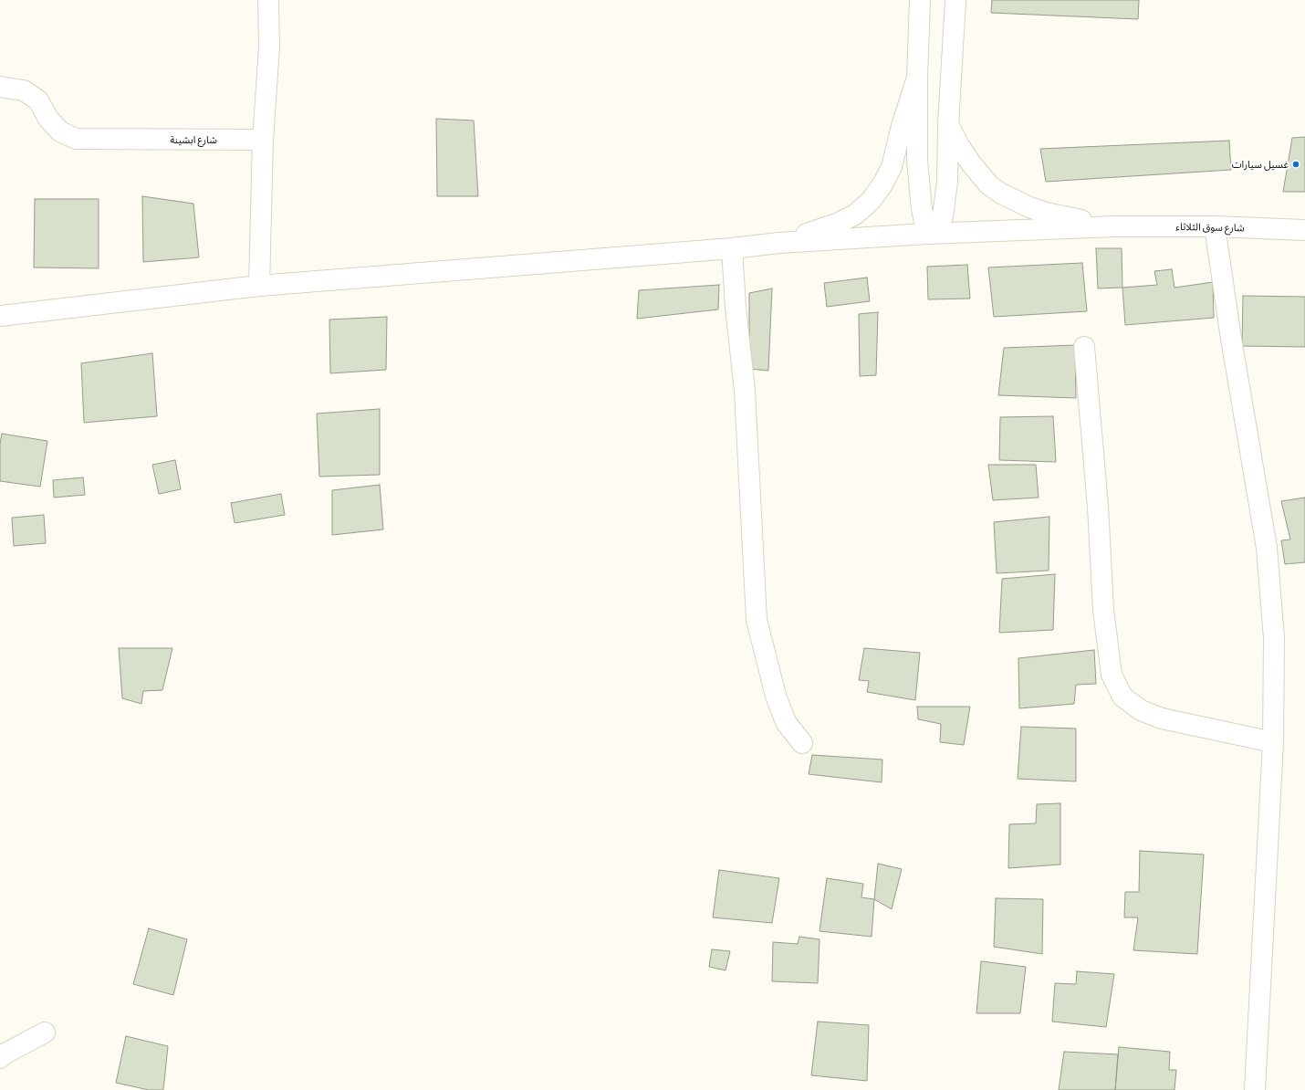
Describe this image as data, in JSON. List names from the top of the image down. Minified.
{"streets":{"street":["شارع ابشينة","شارع سوق الثلاثاء"]},"places":["غسيل سيارات"]}
